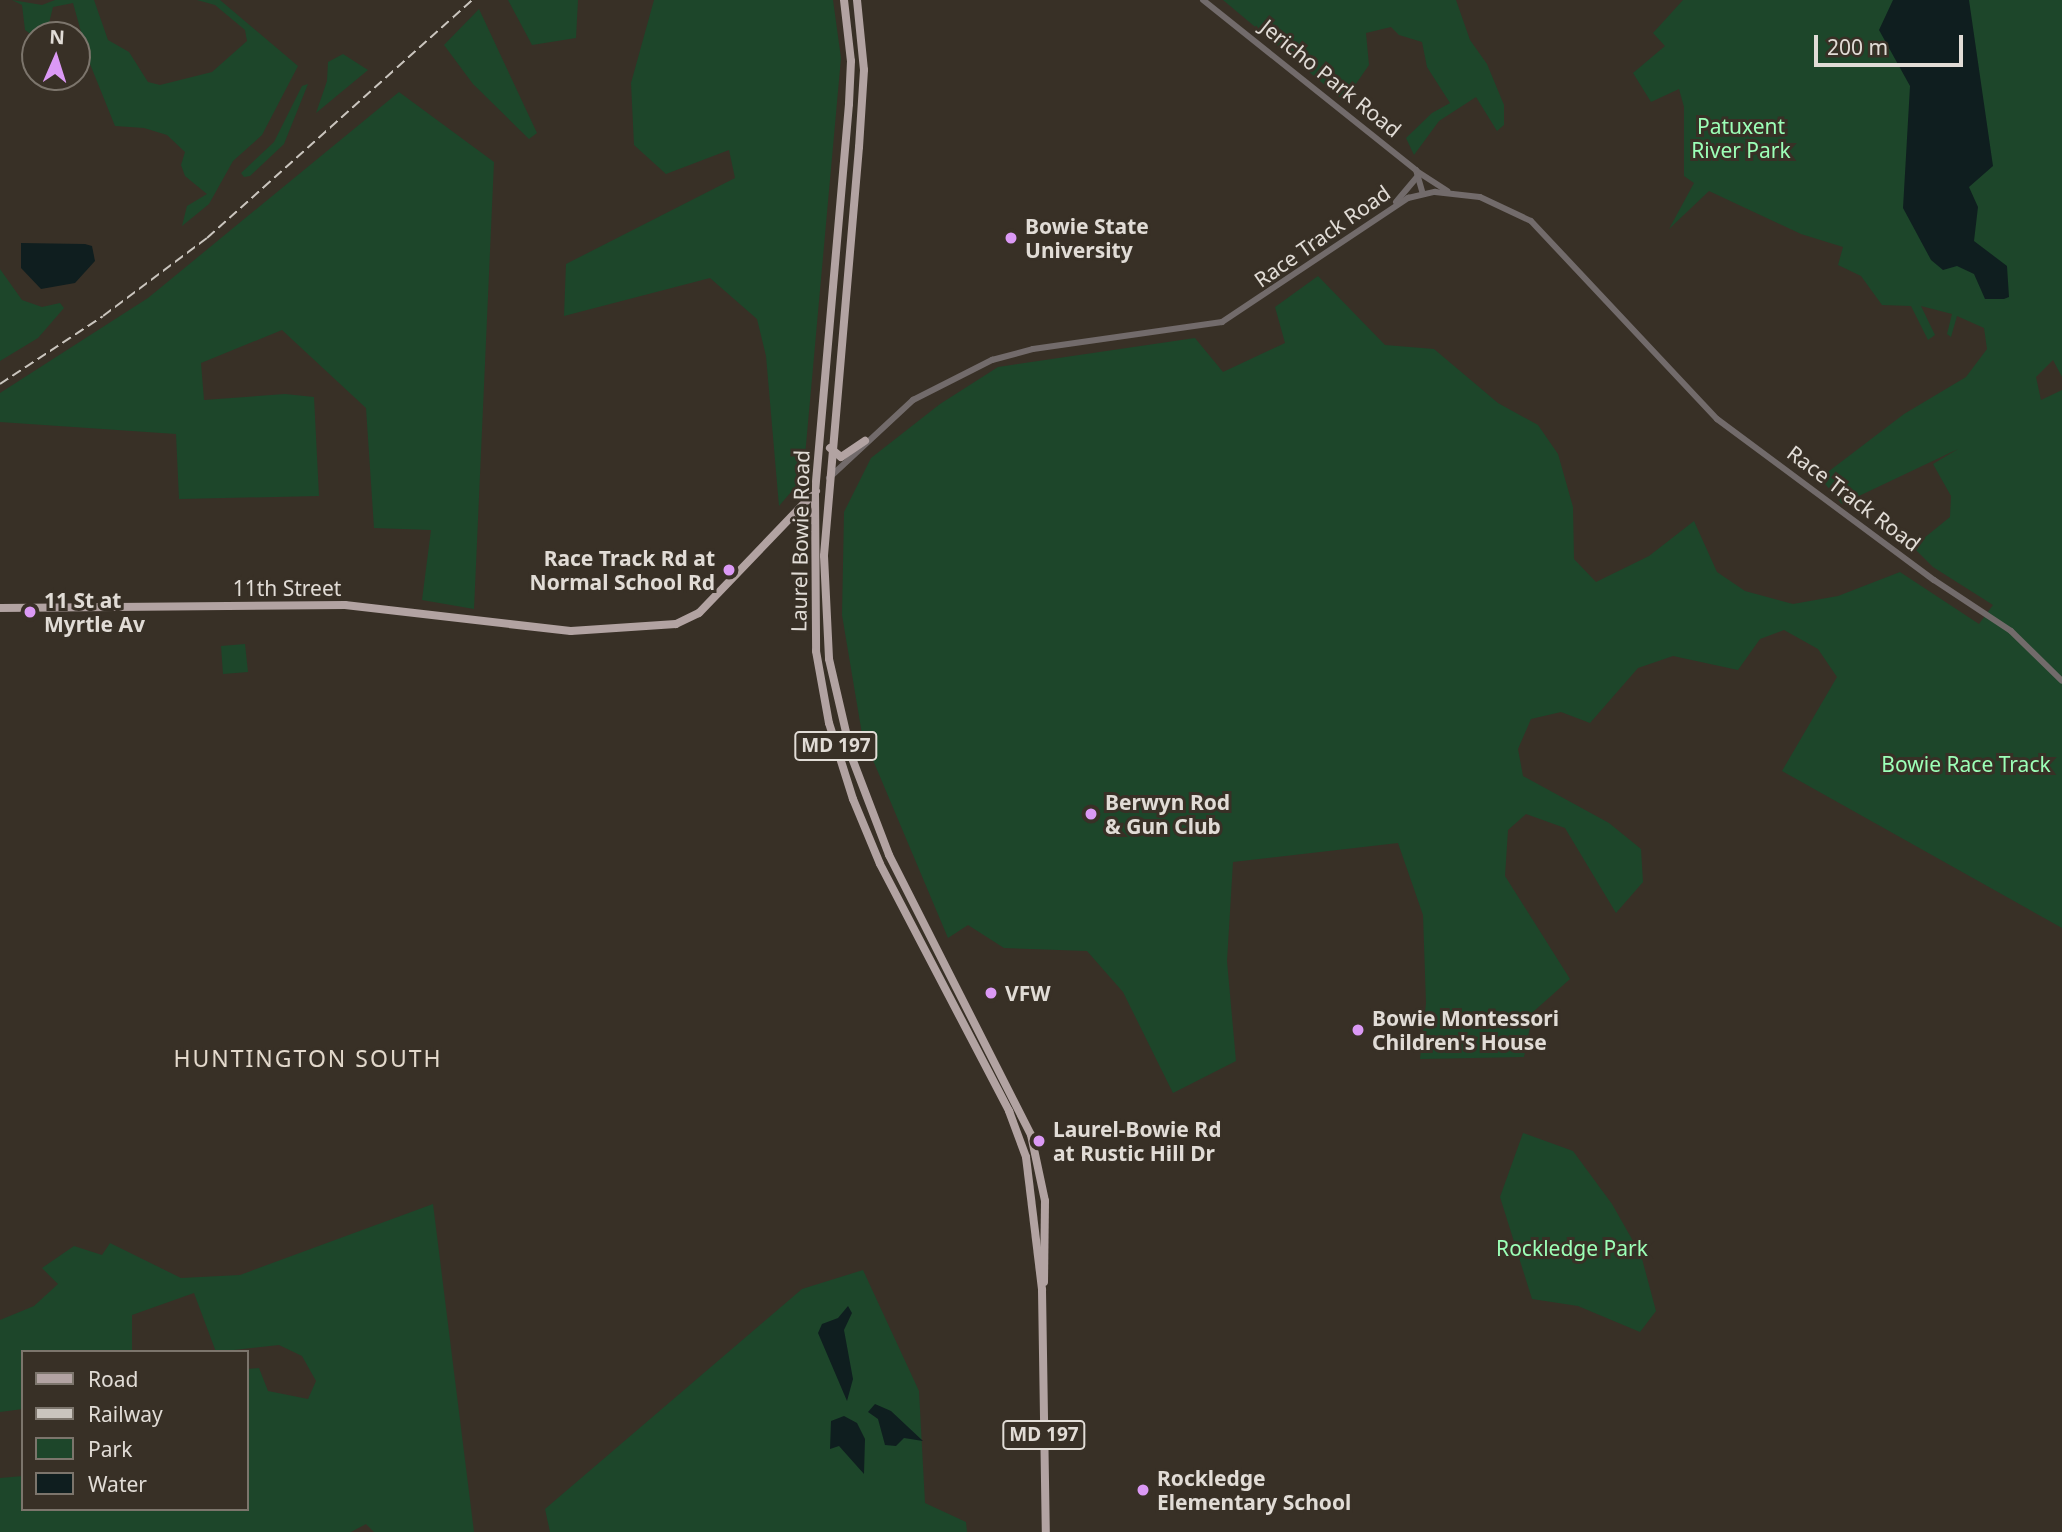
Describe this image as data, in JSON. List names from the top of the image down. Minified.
{"streets":{"main road":["Race Track Road","Laurel Bowie Road","11th Street","MD 197"],"street":["Jericho Park Road"]},"crossings":[["Jericho Park Road","Race Track Road"],["Race Track Road","Laurel Bowie Road"],["Race Track Road","11th Street"]],"districts":["HUNTINGTON SOUTH"],"parks":["Patuxent River Park","Bowie Race Track","Rockledge Park"],"places":["Bowie State University","Race Track Rd at Normal School Rd","11 St at Myrtle Av","Berwyn Rod & Gun Club","VFW","Bowie Montessori Children's House","Laurel-Bowie Rd at Rustic Hill Dr","Rockledge Elementary School"],"legend":["Road","Railway","Park","Water"],"scale_bar":"200 m","north":"top"}
